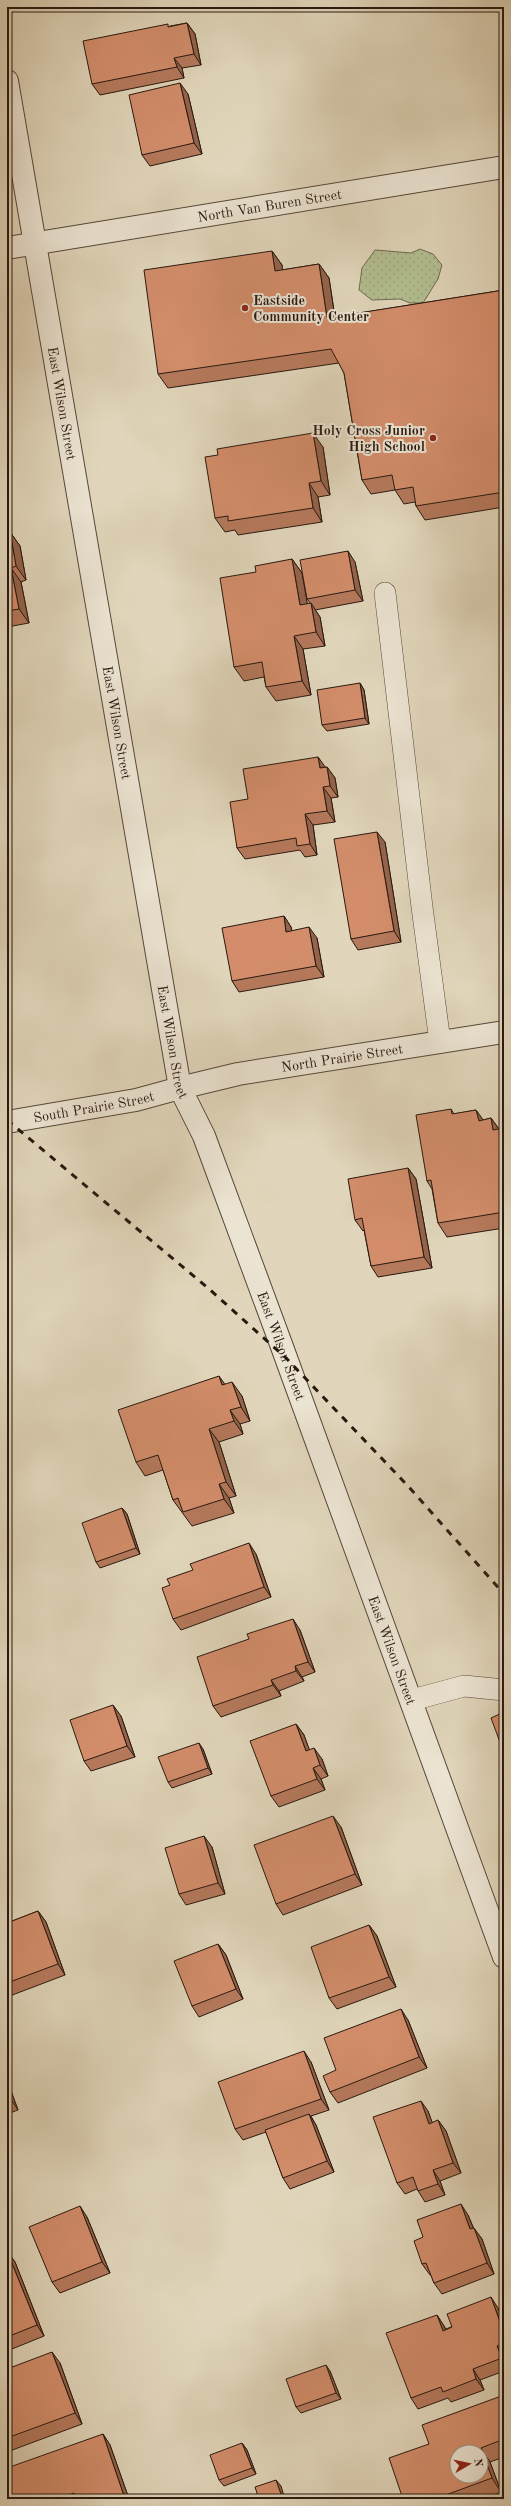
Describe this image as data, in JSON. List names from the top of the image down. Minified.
{"streets":{"street":["North Van Buren Street","East Wilson Street","North Prairie Street","South Prairie Street"]},"crossings":[["North Van Buren Street","East Wilson Street"],["East Wilson Street","North Prairie Street"],["East Wilson Street","South Prairie Street"],["North Prairie Street","South Prairie Street"]],"places":["Eastside Community Center","Holy Cross Junior High School"],"north":"right"}
